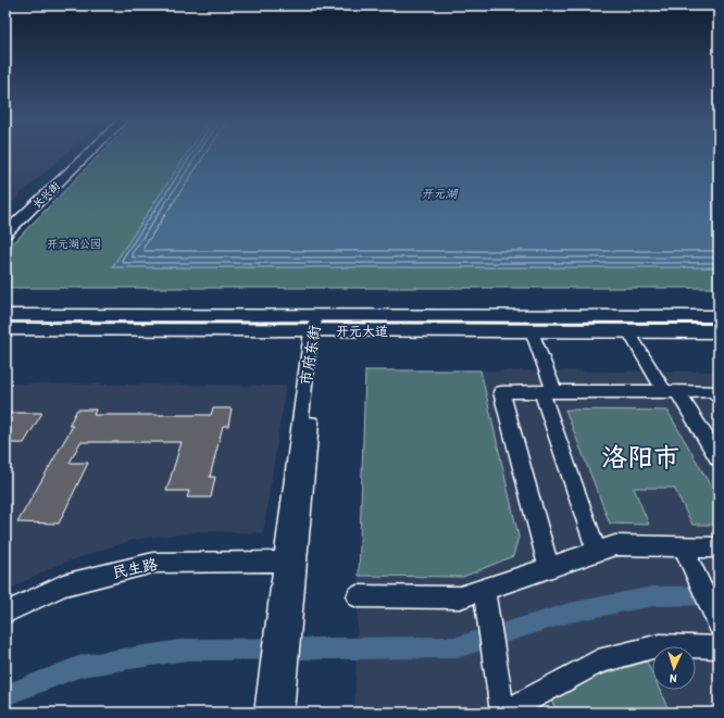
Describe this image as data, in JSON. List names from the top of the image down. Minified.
{"streets":{"main road":["长兴街","开元大道"],"street":["市府东街","民生路"]},"crossings":[["开元大道","市府东街"],["市府东街","民生路"]],"districts":["洛阳市"],"water":["开元湖"],"parks":["开元湖公园"],"north":"bottom"}
